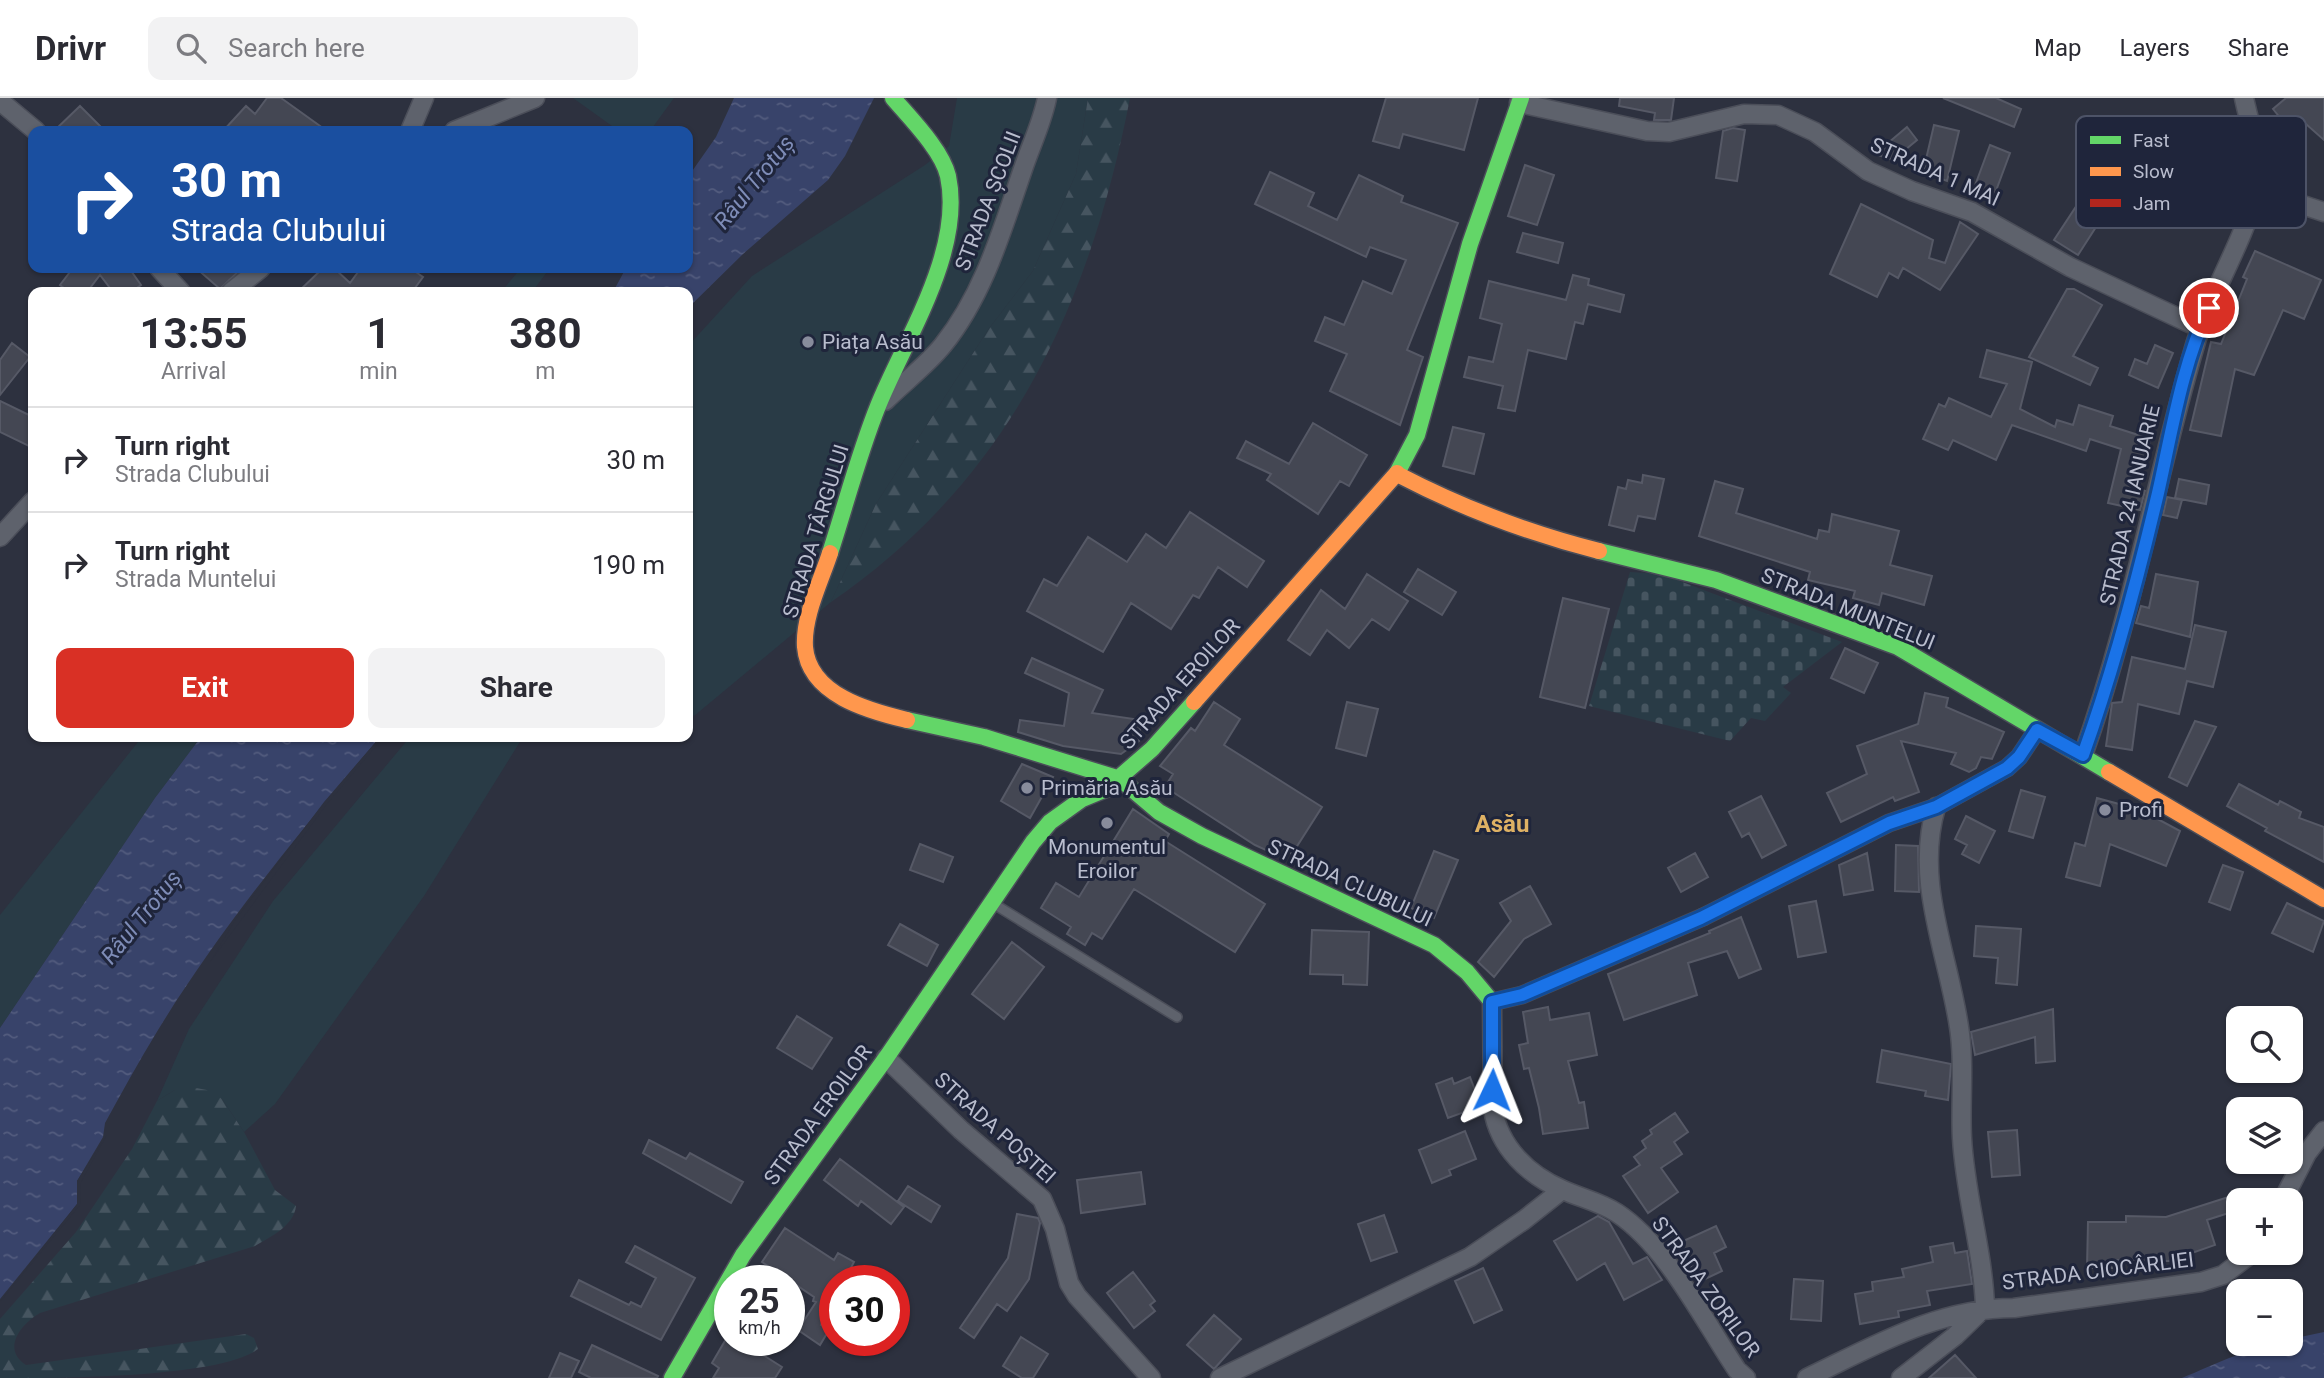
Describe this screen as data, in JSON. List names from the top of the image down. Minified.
{"streets":{"street":["STRADA 1 MAI","STRADA ȘCOLII","STRADA 24 IANUARIE","STRADA TÂRGULUI","STRADA MUNTELUI","STRADA EROILOR","STRADA CLUBULUI","STRADA POȘTEI","STRADA CIOCÂRLIEI","STRADA ZORILOR"]},"crossings":[["STRADA 1 MAI","STRADA 24 IANUARIE"],["STRADA 1 MAI","STRADA EROILOR"],["STRADA ȘCOLII","STRADA TÂRGULUI"],["STRADA 24 IANUARIE","STRADA MUNTELUI"],["STRADA TÂRGULUI","STRADA EROILOR"],["STRADA TÂRGULUI","STRADA CLUBULUI"],["STRADA MUNTELUI","STRADA EROILOR"],["STRADA EROILOR","STRADA CLUBULUI"],["STRADA EROILOR","STRADA POȘTEI"],["STRADA CLUBULUI","STRADA ZORILOR"]],"districts":["Asău"],"water":["Râul Trotuș"],"places":["Piața Asău","Primăria Asău","Profi","Monumentul Eroilor"],"legend":["Fast","Slow","Jam"],"page":{"header":"Drivr","search":"Search here","nav":["Map","Layers","Share"],"turn":["30 m","Strada Clubului"],"eta":["13:55","Arrival","1","min","380","m"],"list":[{"name":"Turn right","note":"Strada Clubului","value":"30 m"},{"name":"Turn right","note":"Strada Muntelui","value":"190 m"}],"buttons":["Exit","Share"],"map_buttons":["+","−"],"speed":"25 km/h","limit":"30"}}
